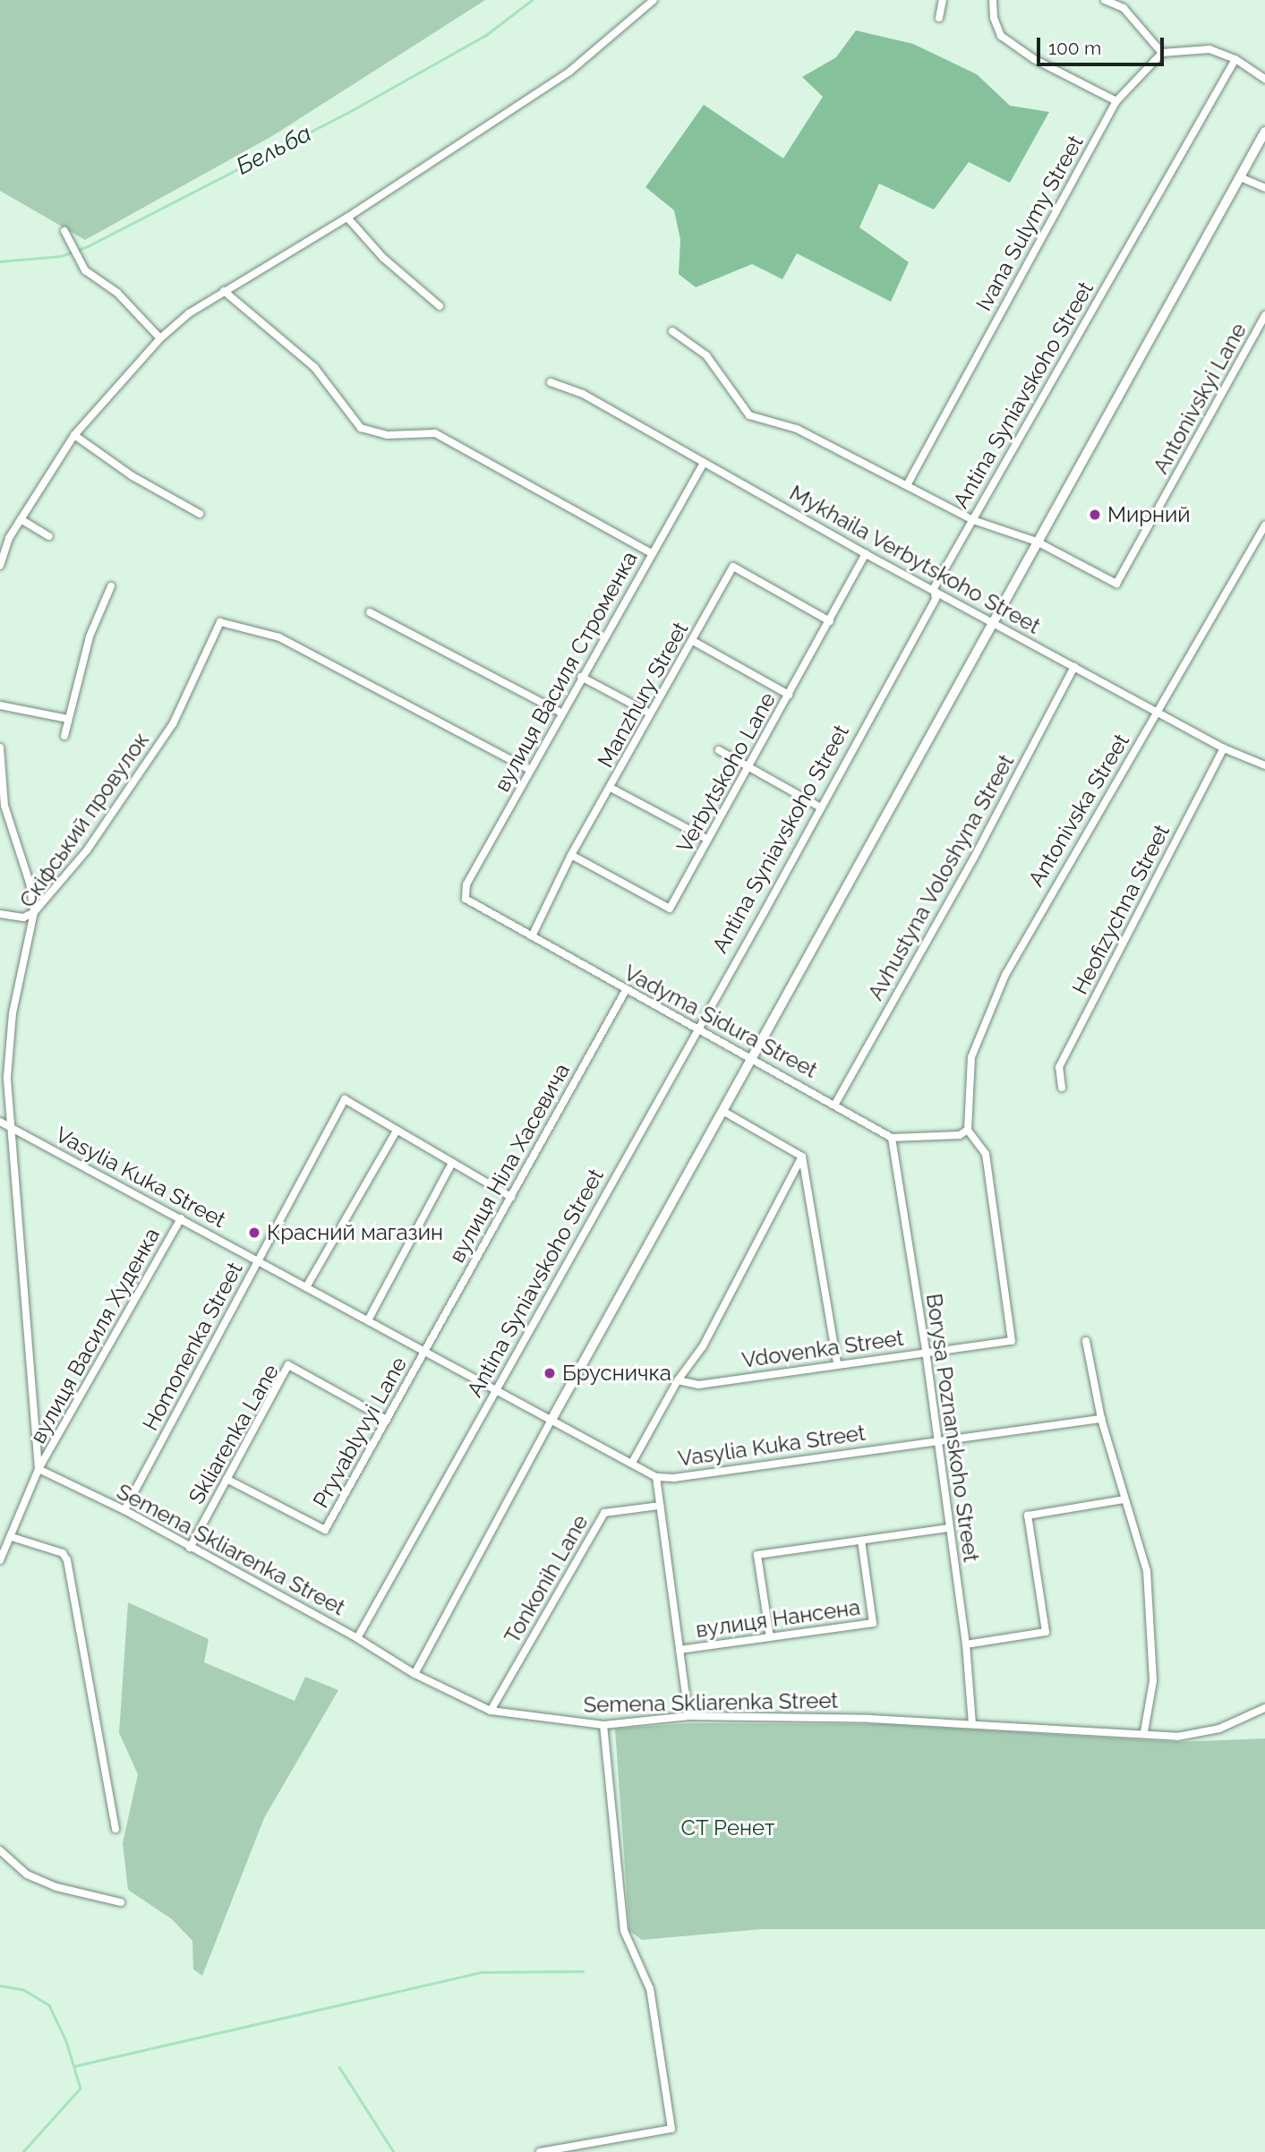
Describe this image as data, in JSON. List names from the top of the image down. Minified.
{"streets":{"street":["Ivana Sulymy Street","Antina Syniavskoho Street","Antonivskyi Lane","Mykhaila Verbytskoho Street","вулиця Василя Строменка","Manzhury Street","Verbytskoho Lane","Antonivska Street","Скіфський провулок","Avhustyna Voloshyna Street","Heofizychna Street","Vadyma Sidura Street","вулиця Ніла Хасевича","Vasylia Kuka Street","вулиця Василя Худенка","Homonenka Street","Vdovenka Street","Borysa Poznanskoho Street","Pryvablyvyi Lane","Skliarenka Lane","Semena Skliarenka Street","Tonkonih Lane","вулиця Нансена"]},"crossings":[["Antina Syniavskoho Street","Mykhaila Verbytskoho Street"],["Antina Syniavskoho Street","Vadyma Sidura Street"],["Antina Syniavskoho Street","Vasylia Kuka Street"],["Antina Syniavskoho Street","Semena Skliarenka Street"],["Mykhaila Verbytskoho Street","вулиця Василя Строменка"],["Mykhaila Verbytskoho Street","Verbytskoho Lane"],["Mykhaila Verbytskoho Street","Antonivska Street"],["Mykhaila Verbytskoho Street","Avhustyna Voloshyna Street"],["Mykhaila Verbytskoho Street","Heofizychna Street"],["вулиця Василя Строменка","Скіфський провулок"],["вулиця Василя Строменка","Vadyma Sidura Street"],["Manzhury Street","Verbytskoho Lane"],["Manzhury Street","Vadyma Sidura Street"],["Antonivska Street","Vdovenka Street"],["Скіфський провулок","Vasylia Kuka Street"],["Скіфський провулок","вулиця Василя Худенка"],["Скіфський провулок","Semena Skliarenka Street"],["Avhustyna Voloshyna Street","Vadyma Sidura Street"],["Vadyma Sidura Street","вулиця Ніла Хасевича"],["Vadyma Sidura Street","Borysa Poznanskoho Street"],["вулиця Ніла Хасевича","Vasylia Kuka Street"],["вулиця Ніла Хасевича","Pryvablyvyi Lane"],["Vasylia Kuka Street","вулиця Василя Худенка"],["Vasylia Kuka Street","Homonenka Street"],["Vasylia Kuka Street","Borysa Poznanskoho Street"],["Vasylia Kuka Street","Pryvablyvyi Lane"],["вулиця Василя Худенка","Semena Skliarenka Street"],["Homonenka Street","Semena Skliarenka Street"],["Vdovenka Street","Borysa Poznanskoho Street"],["Borysa Poznanskoho Street","Semena Skliarenka Street"],["Pryvablyvyi Lane","Skliarenka Lane"],["Skliarenka Lane","Semena Skliarenka Street"],["Semena Skliarenka Street","Tonkonih Lane"]],"water":["Бельба"],"parks":["СТ Ренет"],"places":["Мирний","Красний магазин","Брусничка"],"scale_bar":"100 m"}
